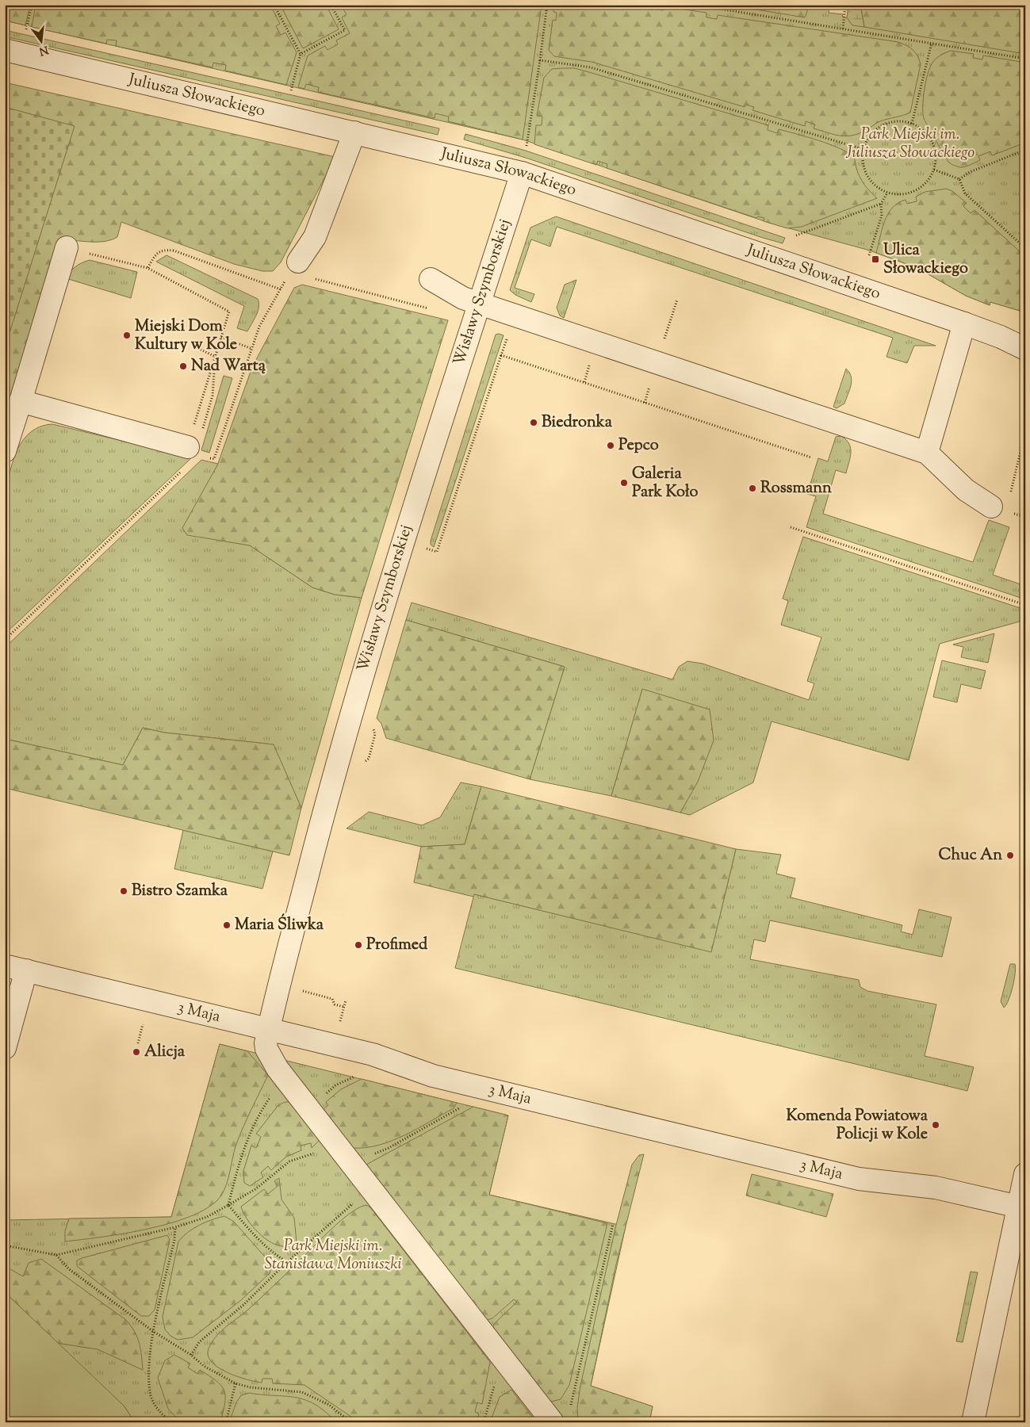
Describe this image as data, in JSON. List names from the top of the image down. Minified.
{"streets":{"street":["Juliusza Słowackiego","Wisławy Szymborskiej","3 Maja"]},"crossings":[["Juliusza Słowackiego","Wisławy Szymborskiej"],["Wisławy Szymborskiej","3 Maja"]],"parks":["Park Miejski im. Juliusza Słowackiego","Park Miejski im. Stanisława Moniuszki"],"places":{"transit":["Ulica Słowackiego"],"other":["Miejski Dom Kultury w Kole","Nad Wartą","Biedronka","Pepco","Galeria Park Koło","Rossmann","Chuc An","Bistro Szamka","Maria Śliwka","Profimed","Alicja","Komenda Powiatowa Policji w Kole"]},"north":"bottom"}
